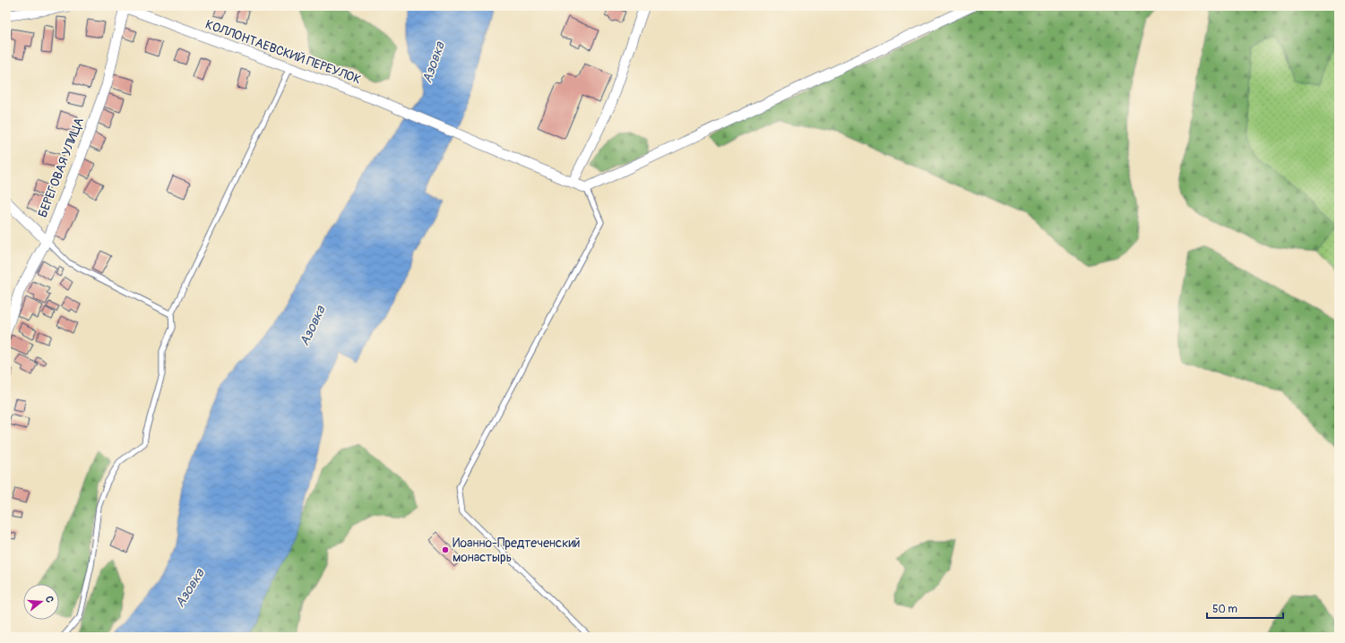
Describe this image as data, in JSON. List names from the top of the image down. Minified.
{"streets":{"street":["КОЛЛОНТАЕВСКИЙ ПЕРЕУЛОК","БЕРЕГОВАЯ УЛИЦА"]},"crossings":[["КОЛЛОНТАЕВСКИЙ ПЕРЕУЛОК","БЕРЕГОВАЯ УЛИЦА"]],"water":["Азовка"],"places":["Иоанно-Предтеченский монастырь"],"scale_bar":"50 m","north":"right"}
